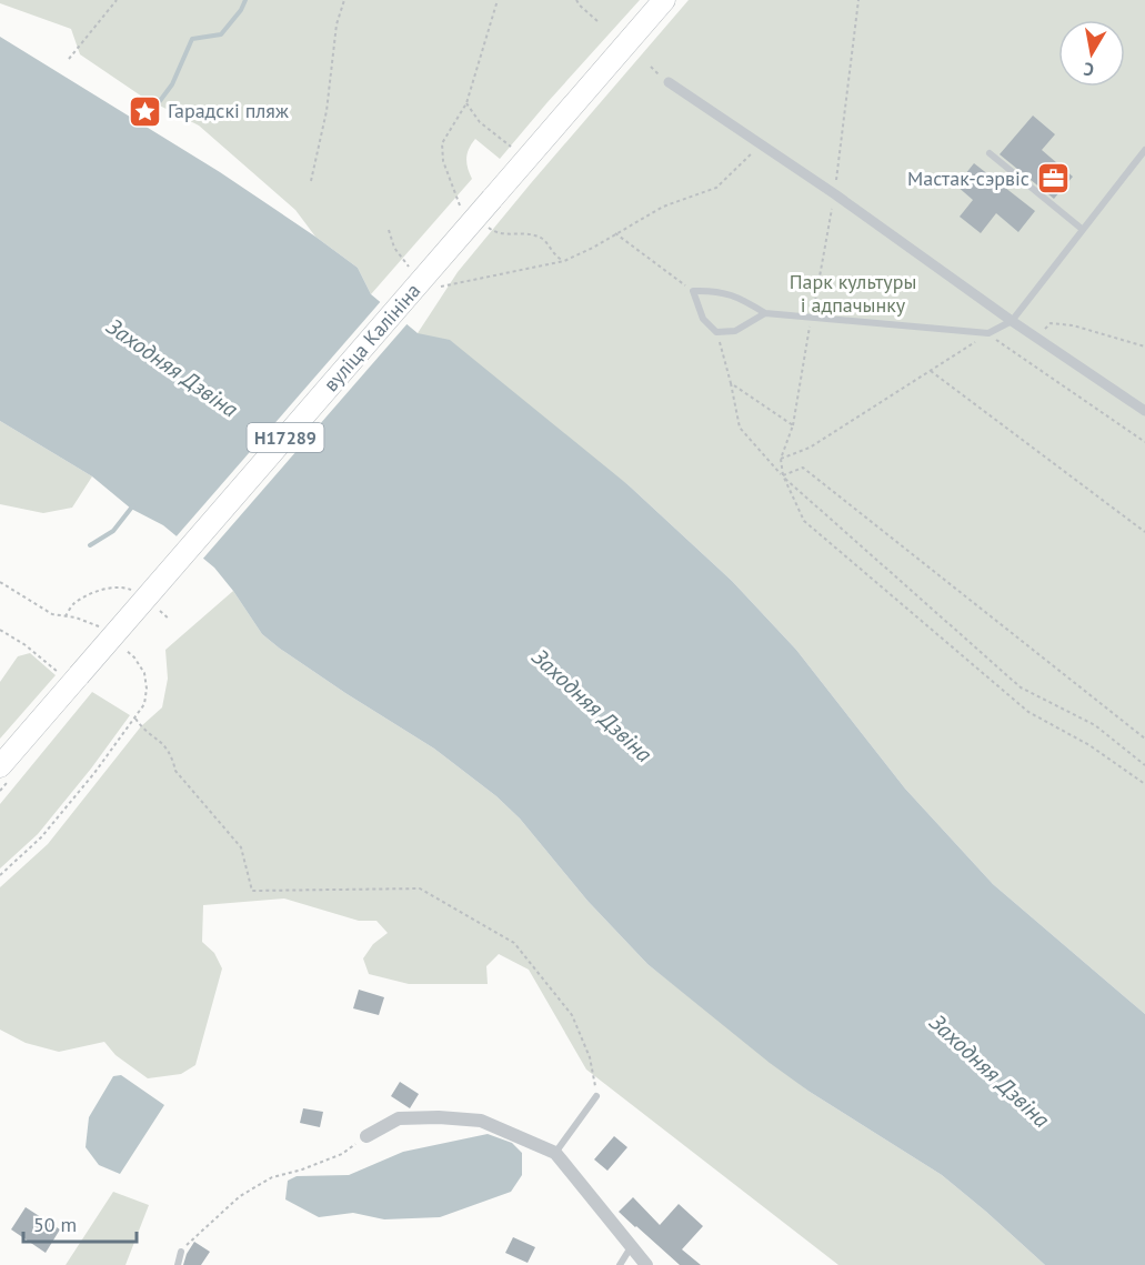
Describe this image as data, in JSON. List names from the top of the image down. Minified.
{"streets":{"main road":["вуліца Калініна","Н17289"]},"water":["Заходняя Дзвіна"],"parks":["Парк культуры і адпачынку"],"places":{"place":["Гарадскі пляж"],"office":["Мастак-сэрвіс"]},"scale_bar":"50 m","north":"bottom"}
